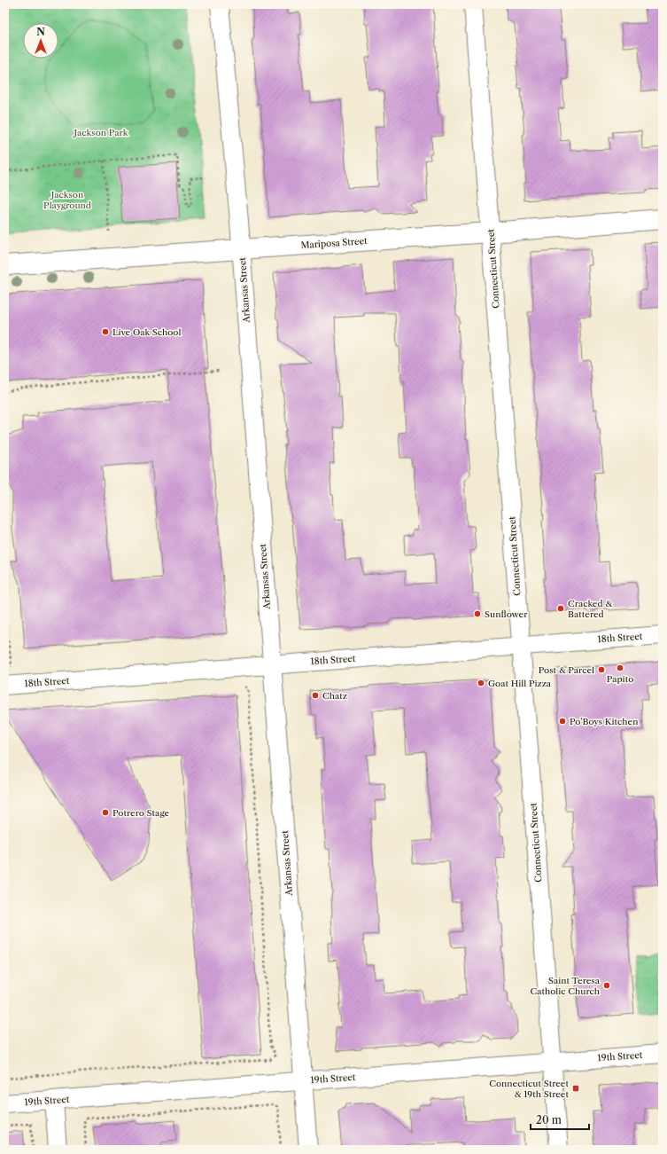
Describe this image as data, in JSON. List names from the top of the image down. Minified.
{"streets":{"street":["Mariposa Street","Connecticut Street","Arkansas Street","18th Street","19th Street"]},"crossings":[["Mariposa Street","Connecticut Street"],["Mariposa Street","Arkansas Street"],["Connecticut Street","18th Street"],["Connecticut Street","19th Street"],["Arkansas Street","18th Street"],["Arkansas Street","19th Street"]],"parks":["Jackson Park","Jackson Playground"],"places":{"other":["Live Oak School","Cracked & Battered","Sunflower","Papito","Post & Parcel","Goat Hill Pizza","Chatz","Po'Boys Kitchen","Potrero Stage","Saint Teresa Catholic Church"],"transit":["Connecticut Street & 19th Street"]},"scale_bar":"20 m","north":"top"}
